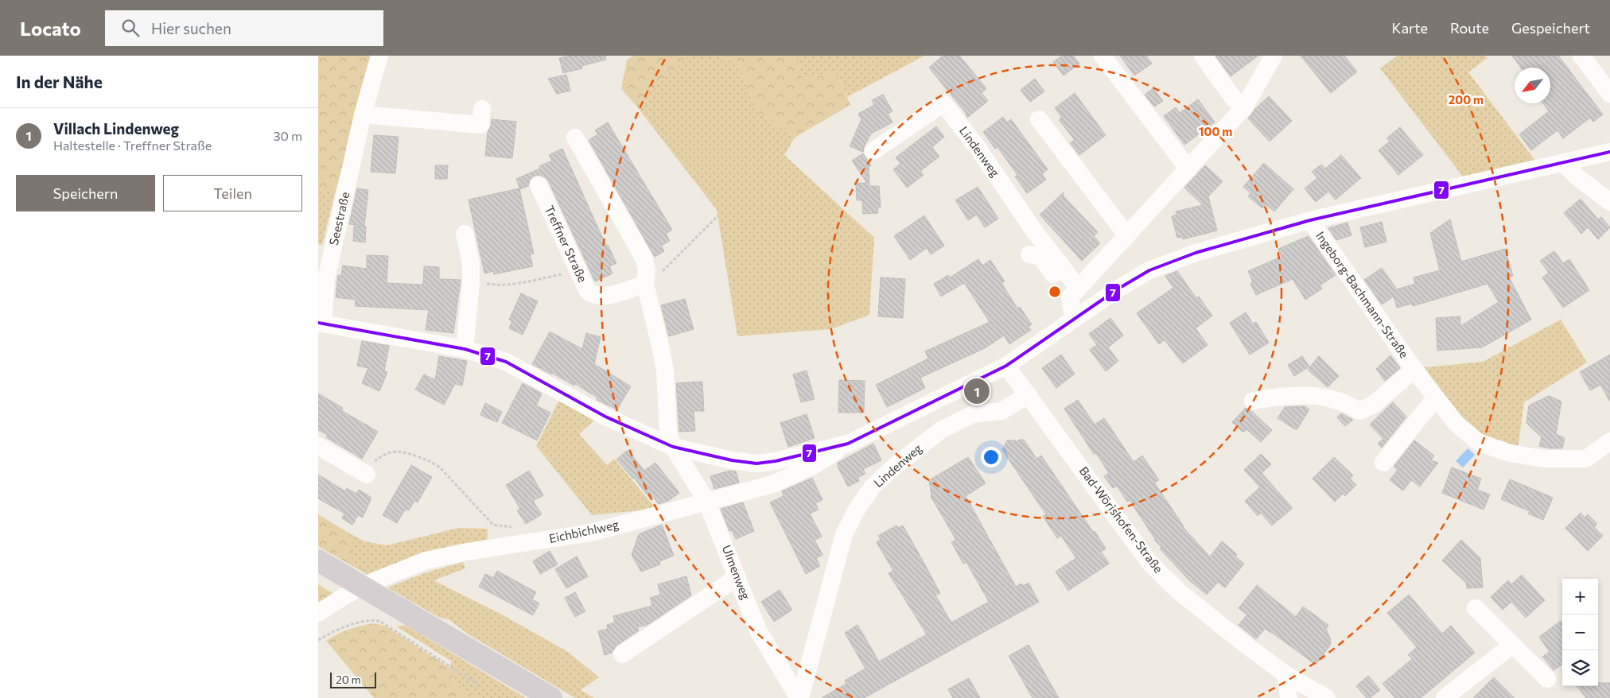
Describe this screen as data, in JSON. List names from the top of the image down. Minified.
{"streets":{"street":["Lindenweg","Seestraße","Treffner Straße","Ingeborg-Bachmann-Straße","Bad-Wörishofen-Straße","Eichbichlweg","Ulmenweg"]},"crossings":[["Lindenweg","Bad-Wörishofen-Straße"],["Lindenweg","Ulmenweg"],["Eichbichlweg","Ulmenweg"]],"lines":["transit line 7"],"scale_bar":"20 m","north":"bottom left","page":{"header":"Locato","search":"Hier suchen","nav":["Karte","Route","Gespeichert"],"heading":"In der Nähe","list":[{"mark":"1","name":"Villach Lindenweg","note":"Haltestelle · Treffner Straße","value":"30 m"}],"buttons":["Speichern","Teilen"],"pins":"1","map_buttons":["+","−"],"scale":"20 m"},"rings":["200 m","100 m"]}
